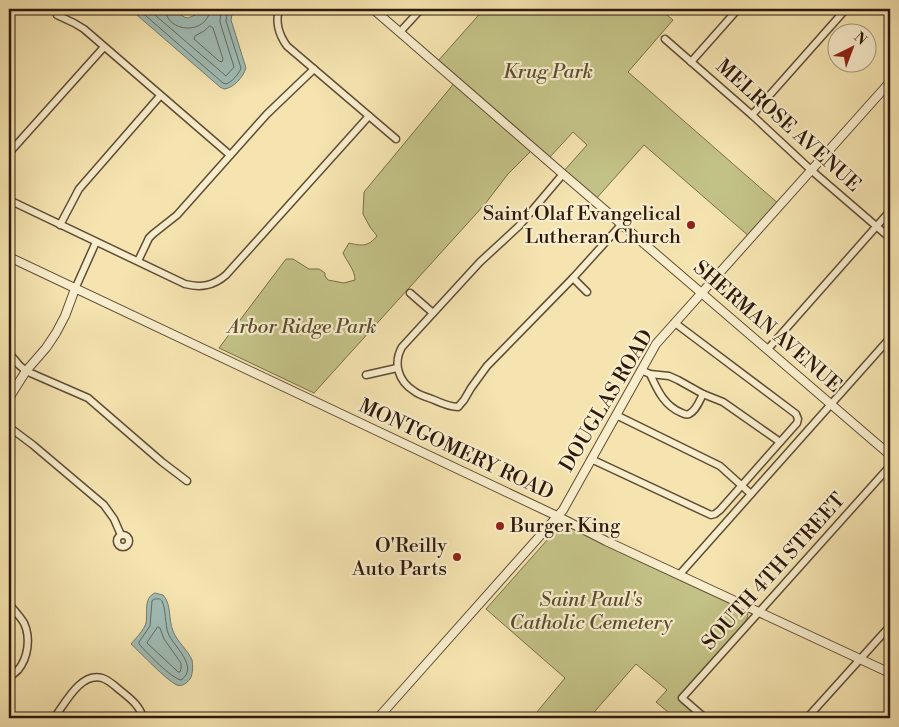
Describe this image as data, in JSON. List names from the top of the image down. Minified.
{"streets":{"street":["MELROSE AVENUE","SHERMAN AVENUE","DOUGLAS ROAD","MONTGOMERY ROAD","SOUTH 4TH STREET"]},"crossings":[["MELROSE AVENUE","DOUGLAS ROAD"],["SHERMAN AVENUE","DOUGLAS ROAD"],["DOUGLAS ROAD","MONTGOMERY ROAD"],["MONTGOMERY ROAD","SOUTH 4TH STREET"]],"parks":["Krug Park","Arbor Ridge Park","Saint Paul's Catholic Cemetery"],"places":["Saint Olaf Evangelical Lutheran Church","Burger King","O'Reilly Auto Parts"],"north":"top right"}
